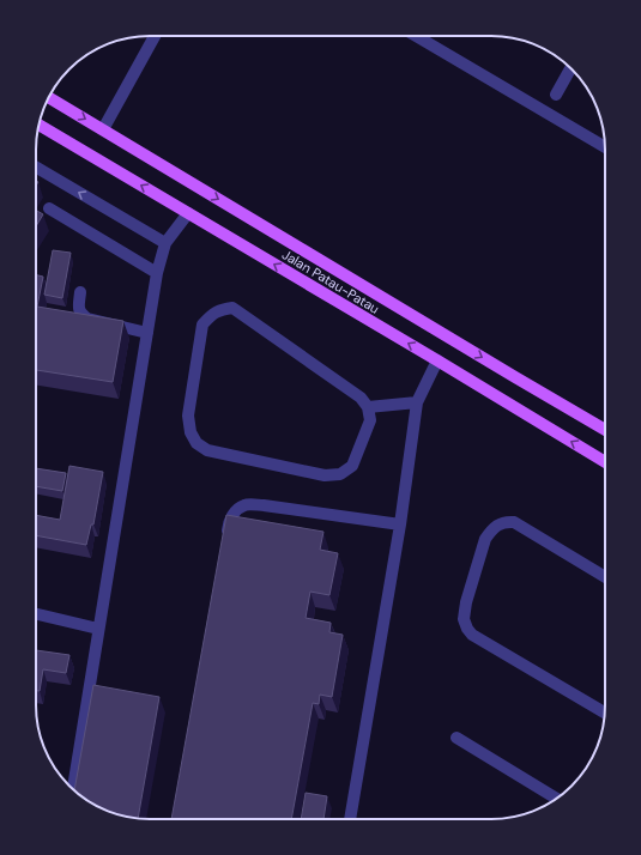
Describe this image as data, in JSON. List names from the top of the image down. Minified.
{"streets":{"main road":["Jalan Patau-Patau"]}}
